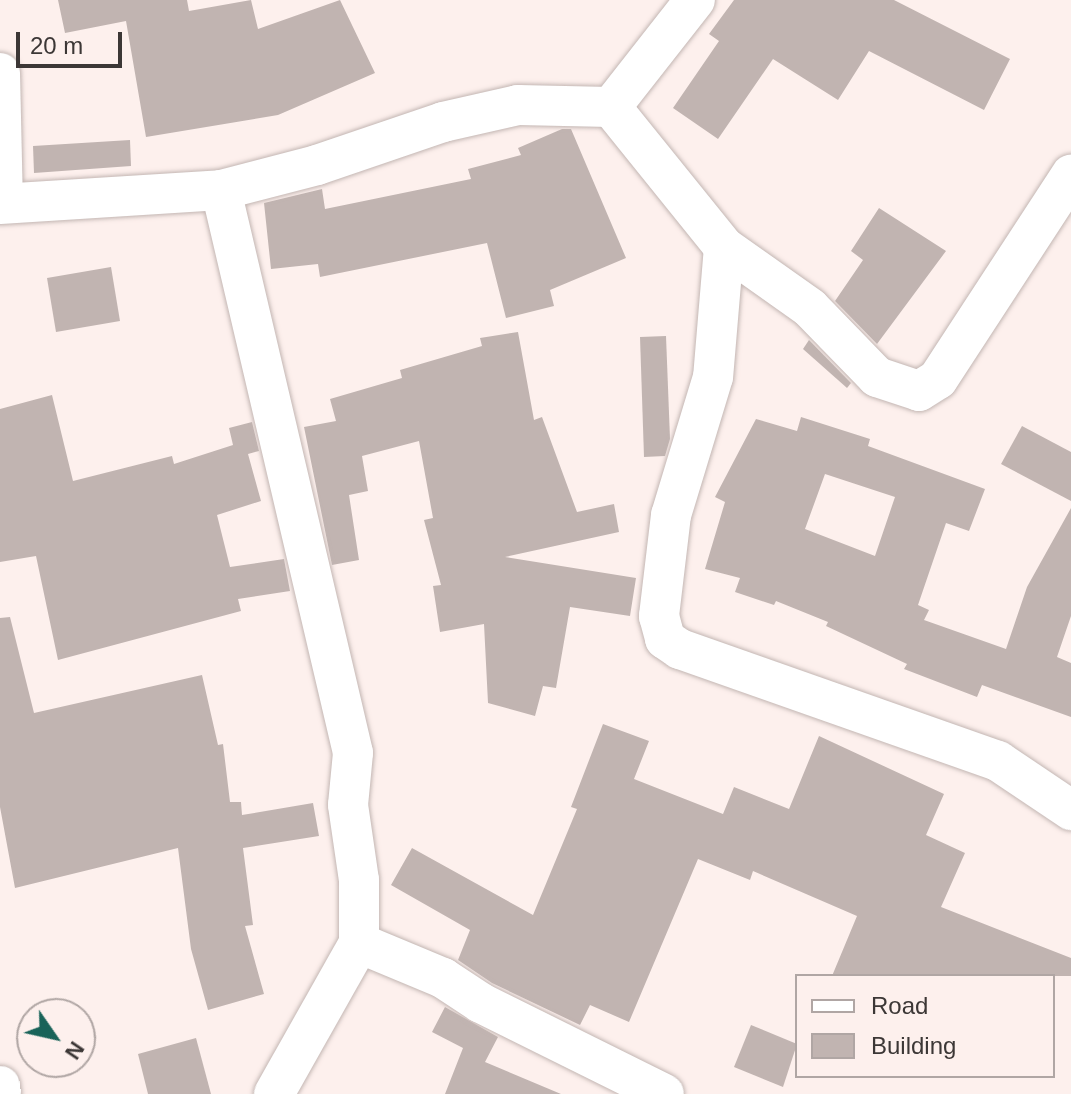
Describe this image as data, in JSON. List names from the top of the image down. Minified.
{"legend":["Road","Building"],"scale_bar":"20 m","north":"bottom right"}
